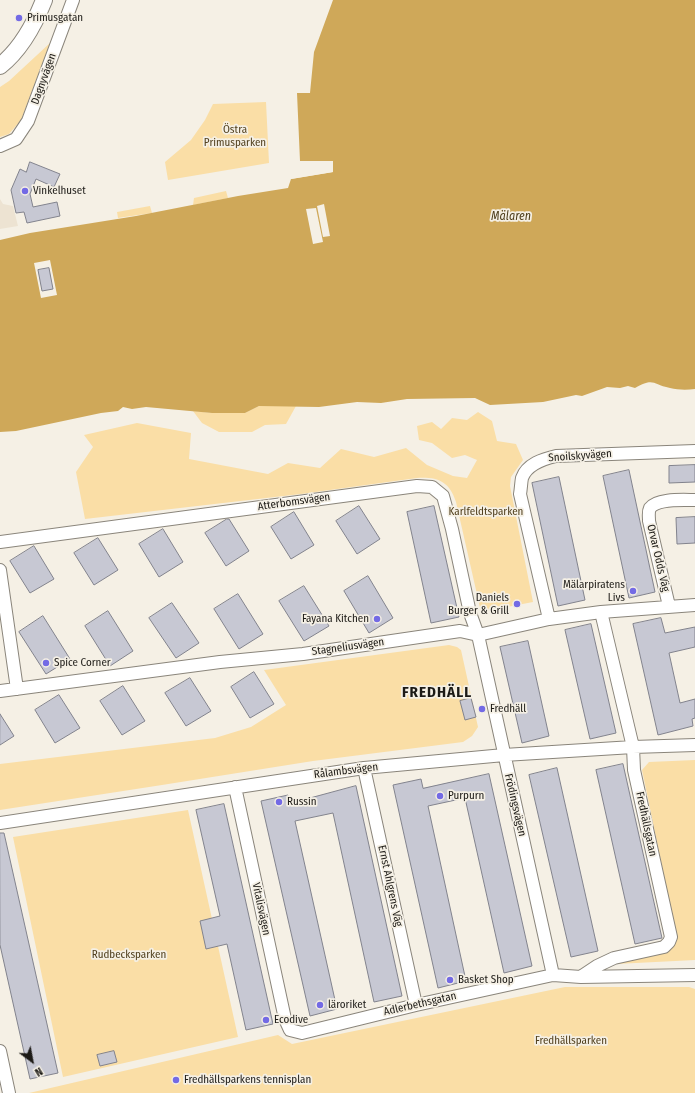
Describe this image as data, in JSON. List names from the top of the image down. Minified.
{"streets":{"street":["Dagnyvägen","Snoilskyvägen","Atterbomsvägen","Orvar Odds Väg","Stagneliusvägen","Rålambsvägen","Frödingsvägen","Fredhällsgatan","Ernst Ahlgrens Väg","Vitalisvägen","Adlerbethsgatan"]},"crossings":[["Snoilskyvägen","Stagneliusvägen"],["Atterbomsvägen","Stagneliusvägen"],["Atterbomsvägen","Frödingsvägen"],["Orvar Odds Väg","Stagneliusvägen"],["Stagneliusvägen","Frödingsvägen"],["Stagneliusvägen","Fredhällsgatan"],["Rålambsvägen","Frödingsvägen"],["Rålambsvägen","Fredhällsgatan"],["Rålambsvägen","Ernst Ahlgrens Väg"],["Rålambsvägen","Vitalisvägen"],["Frödingsvägen","Adlerbethsgatan"],["Fredhällsgatan","Adlerbethsgatan"],["Ernst Ahlgrens Väg","Adlerbethsgatan"],["Vitalisvägen","Adlerbethsgatan"]],"districts":["FREDHÄLL"],"water":["Mälaren"],"parks":["Östra Primusparken","Karlfeldtsparken","Rudbecksparken","Fredhällsparken"],"places":["Primusgatan","Vinkelhuset","Mälarpiratens Livs","Daniels Burger & Grill","Fayana Kitchen","Spice Corner","Fredhäll","Purpurn","Russin","Basket Shop","läroriket","Ecodive","Fredhällsparkens tennisplan"],"north":"bottom right"}
